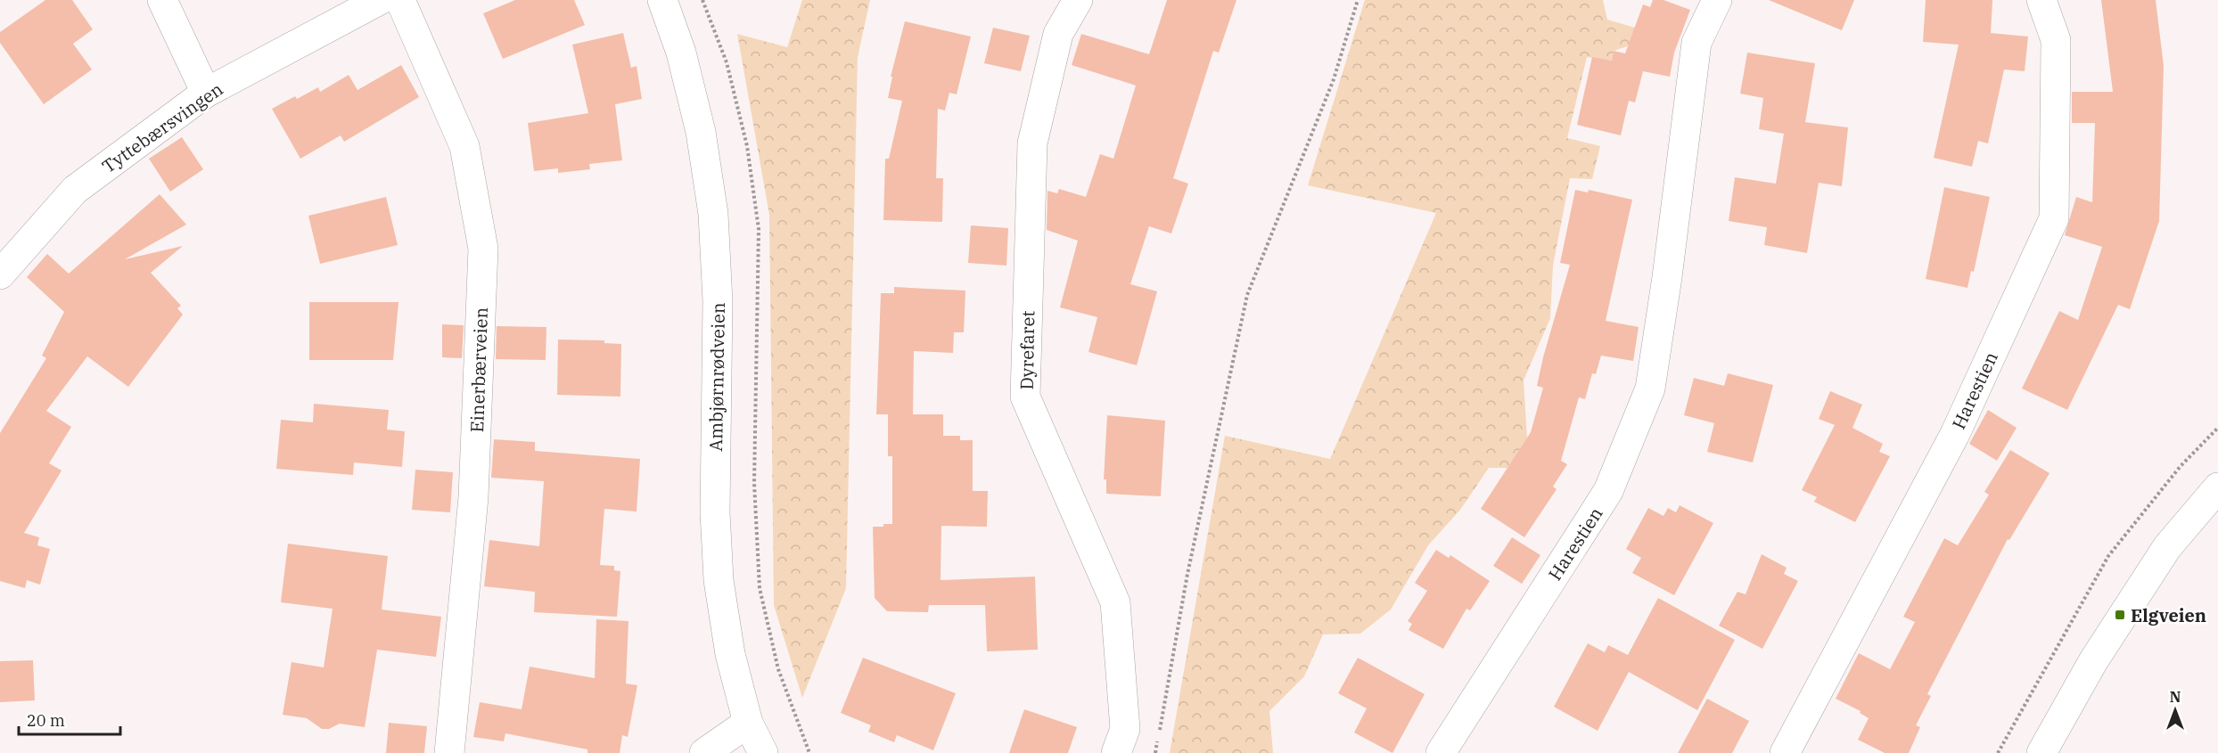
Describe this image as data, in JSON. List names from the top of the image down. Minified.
{"streets":{"street":["Tyttebærsvingen","Dyrefaret","Einerbærveien","Ambjørnrødveien","Harestien"]},"places":{"transit":["Elgveien"]},"scale_bar":"20 m","north":"top"}
